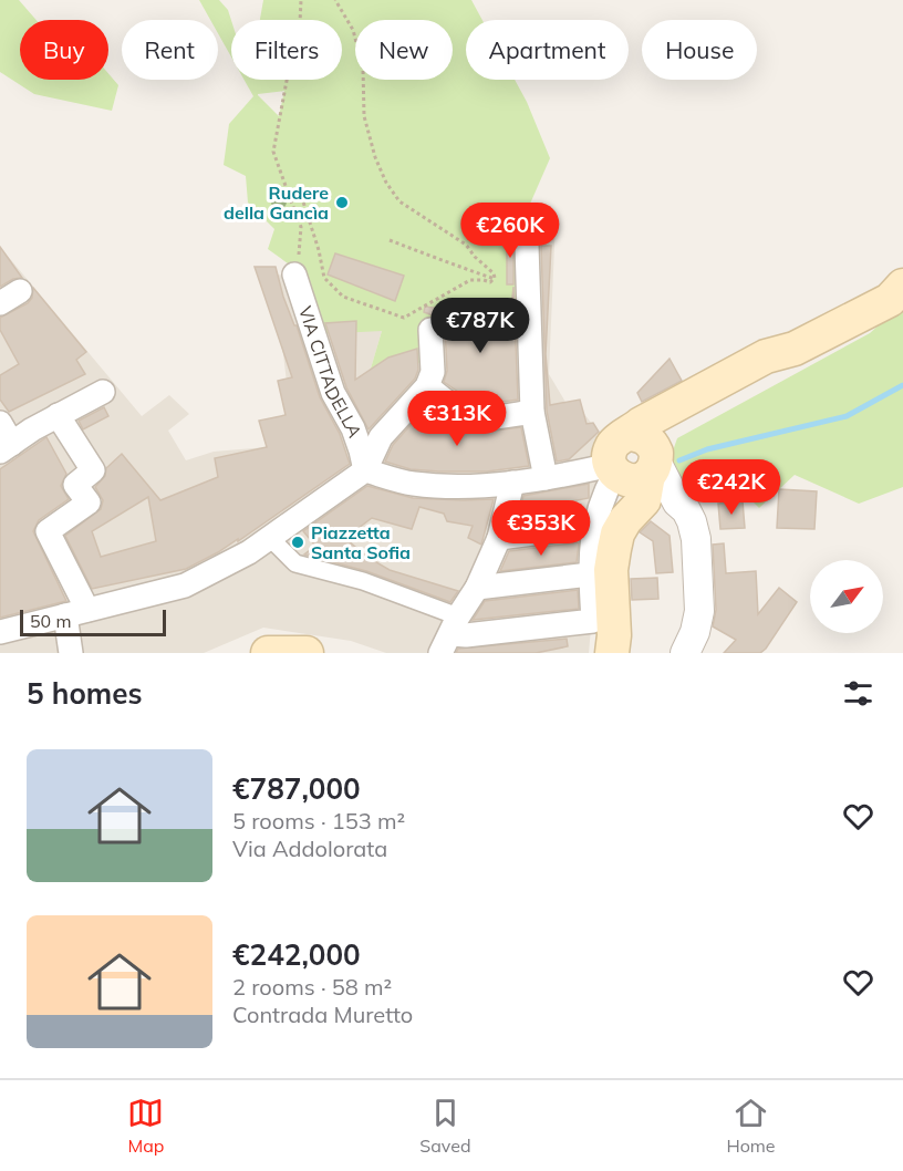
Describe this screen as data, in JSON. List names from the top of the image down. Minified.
{"streets":{"street":["VIA CITTADELLA"]},"places":["Rudere della Gancìa","Piazzetta Santa Sofia"],"scale_bar":"50 m","north":"top right","page":{"chip":["Buy","Rent","Filters","New","Apartment","House"],"price":["€260K","€787K","€313K","€242K","€353K"],"scale":"50 m","heading":"5 homes","list":[{"name":"€787,000","note":"5 rooms · 153 m² · Via Addolorata"},{"name":"€242,000","note":"2 rooms · 58 m² · Contrada Muretto"}],"tabs":["Map","Saved","Home"]}}
